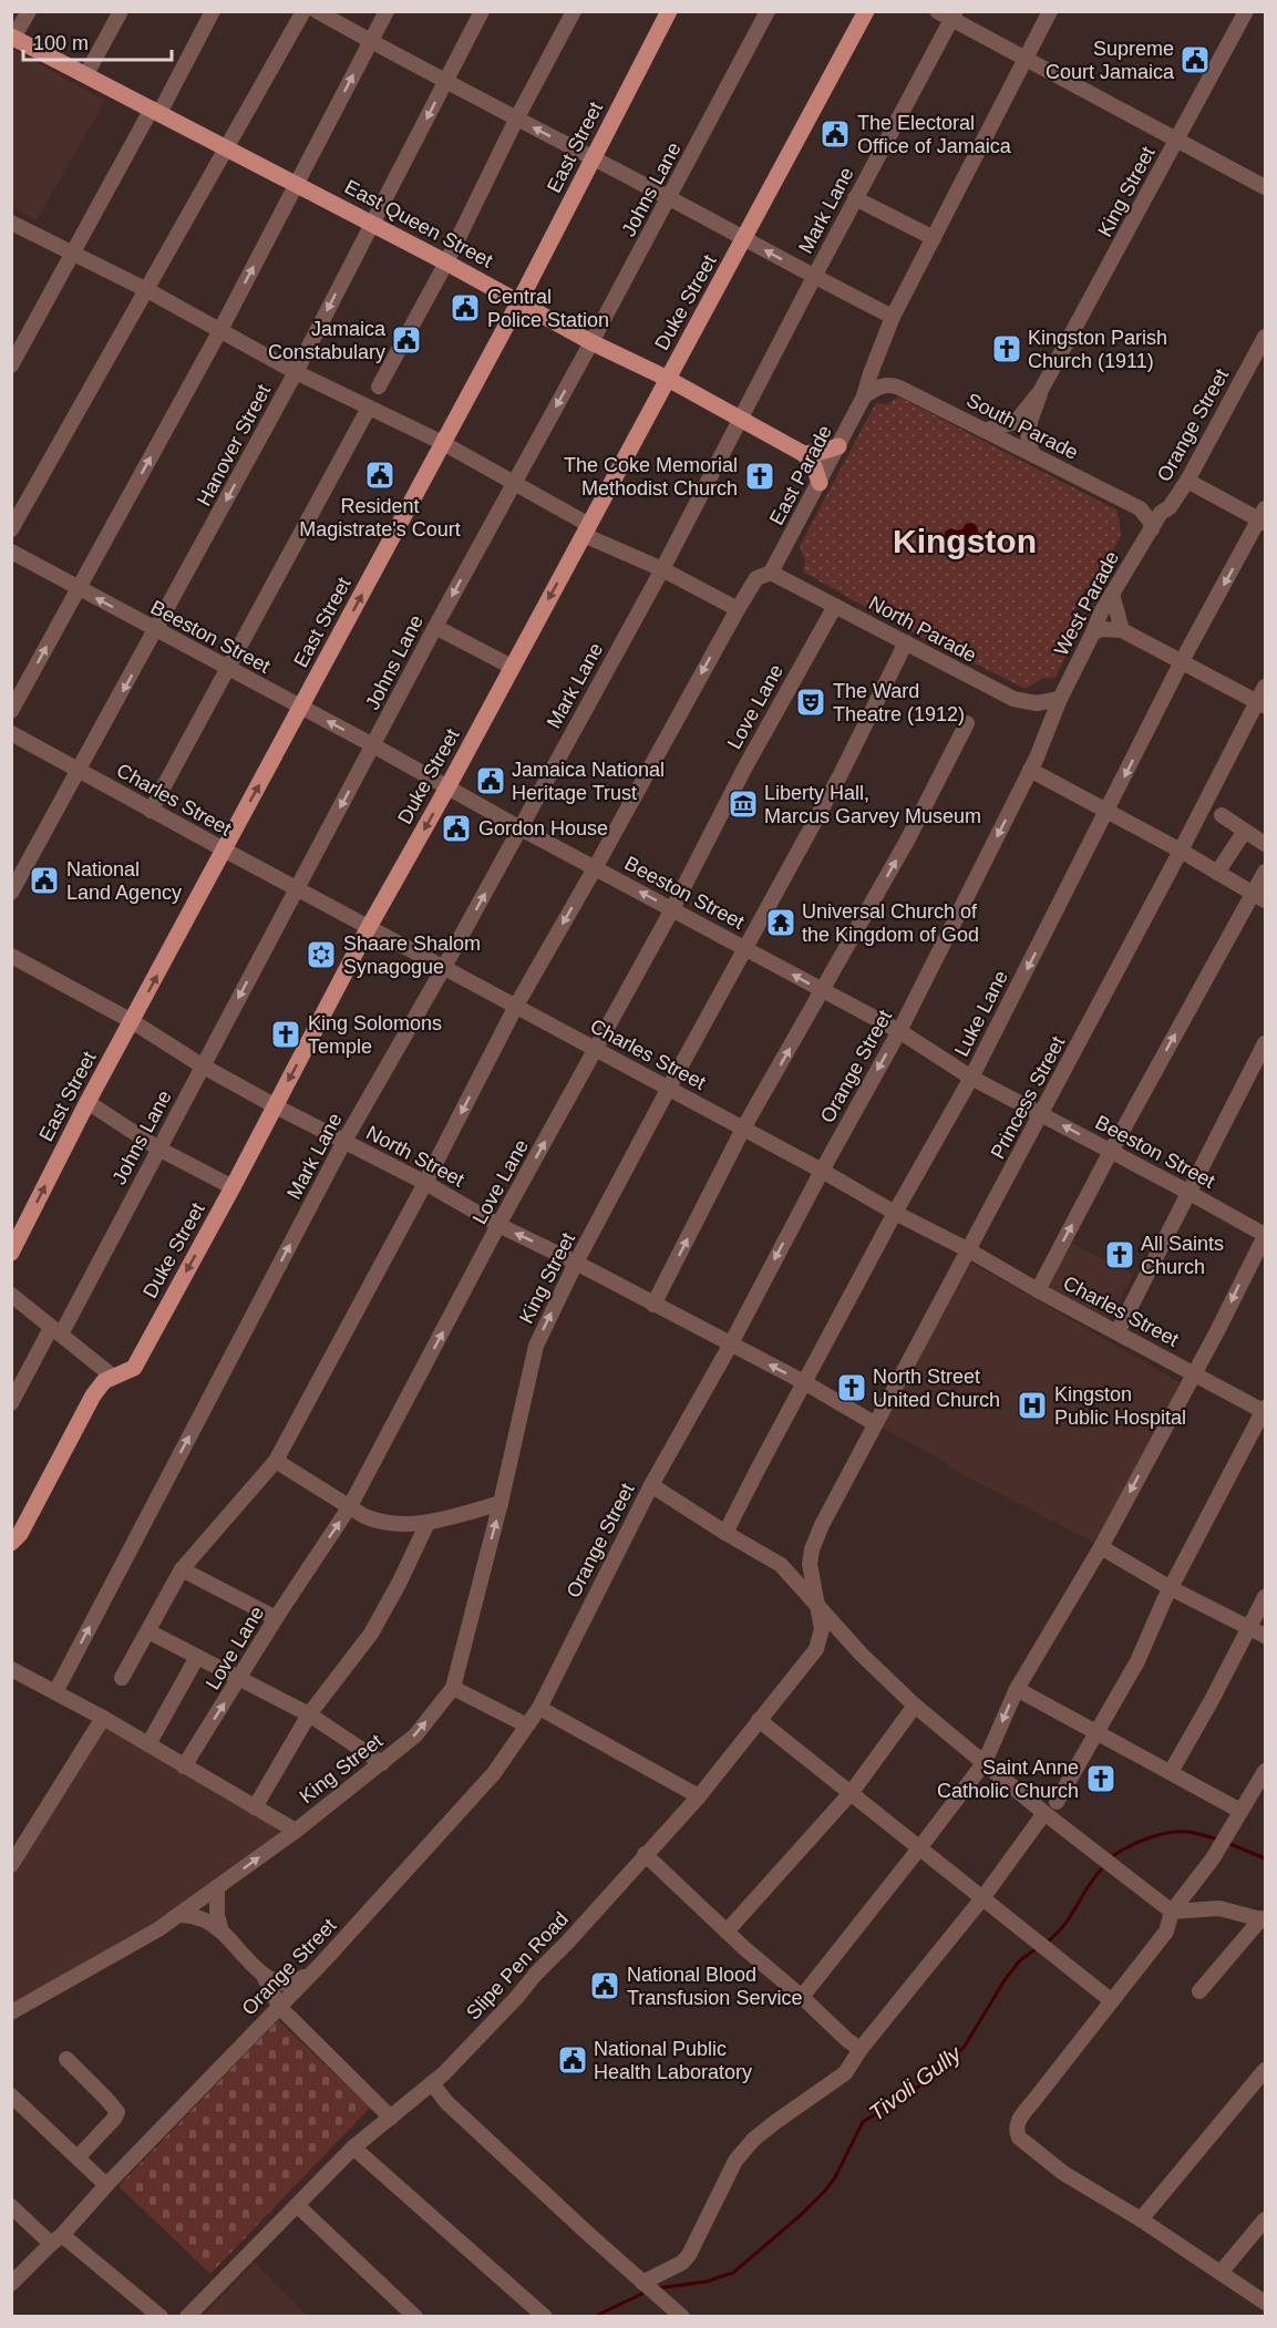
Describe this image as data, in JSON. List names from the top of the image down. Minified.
{"streets":{"main road":["East Street","East Queen Street","Duke Street"],"street":["Johns Lane","King Street","Mark Lane","Orange Street","South Parade","Hanover Street","East Parade","West Parade","North Parade","Beeston Street","Love Lane","Charles Street","Luke Lane","Princess Street","North Street","Slipe Pen Road"]},"crossings":[["East Street","East Queen Street"],["East Street","Beeston Street"],["East Street","Charles Street"],["East Street","North Street"],["Johns Lane","East Queen Street"],["Johns Lane","Beeston Street"],["Johns Lane","Charles Street"],["Johns Lane","North Street"],["King Street","South Parade"],["King Street","North Parade"],["King Street","Beeston Street"],["King Street","Charles Street"],["King Street","North Street"],["Mark Lane","East Queen Street"],["Mark Lane","Beeston Street"],["Mark Lane","Charles Street"],["Mark Lane","North Street"],["East Queen Street","Duke Street"],["East Queen Street","Hanover Street"],["Duke Street","Beeston Street"],["Duke Street","Charles Street"],["Duke Street","North Street"],["Orange Street","South Parade"],["Orange Street","West Parade"],["Orange Street","North Parade"],["Orange Street","Beeston Street"],["Orange Street","Charles Street"],["Orange Street","North Street"],["South Parade","East Parade"],["South Parade","West Parade"],["Hanover Street","Beeston Street"],["Hanover Street","Charles Street"],["East Parade","North Parade"],["East Parade","Beeston Street"],["East Parade","Charles Street"],["East Parade","North Street"],["West Parade","North Parade"],["North Parade","Love Lane"],["Beeston Street","Love Lane"],["Beeston Street","Luke Lane"],["Beeston Street","Princess Street"],["Love Lane","Charles Street"],["Love Lane","North Street"],["Charles Street","Luke Lane"],["Charles Street","Princess Street"],["Luke Lane","North Street"],["Princess Street","North Street"],["Princess Street","Slipe Pen Road"]],"one_way":["East Street","Johns Lane","Mark Lane","Duke Street","Luke Lane"],"districts":["Kingston"],"water":["Tivoli Gully"],"places":{"public building":["Supreme Court Jamaica","The Electoral Office of Jamaica","Central Police Station","Jamaica Constabulary","Resident Magistrate's Court","Jamaica National Heritage Trust","Gordon House","National Land Agency","National Blood Transfusion Service","National Public Health Laboratory"],"church":["Kingston Parish Church (1911)","The Coke Memorial Methodist Church","King Solomons Temple","All Saints Church","North Street United Church","Saint Anne Catholic Church"],"theatre":["The Ward Theatre (1912)"],"museum":["Liberty Hall, Marcus Garvey Museum"],"temple":["Universal Church of the Kingdom of God"],"synagogue":["Shaare Shalom Synagogue"],"hospital":["Kingston Public Hospital"]},"scale_bar":"100 m"}
